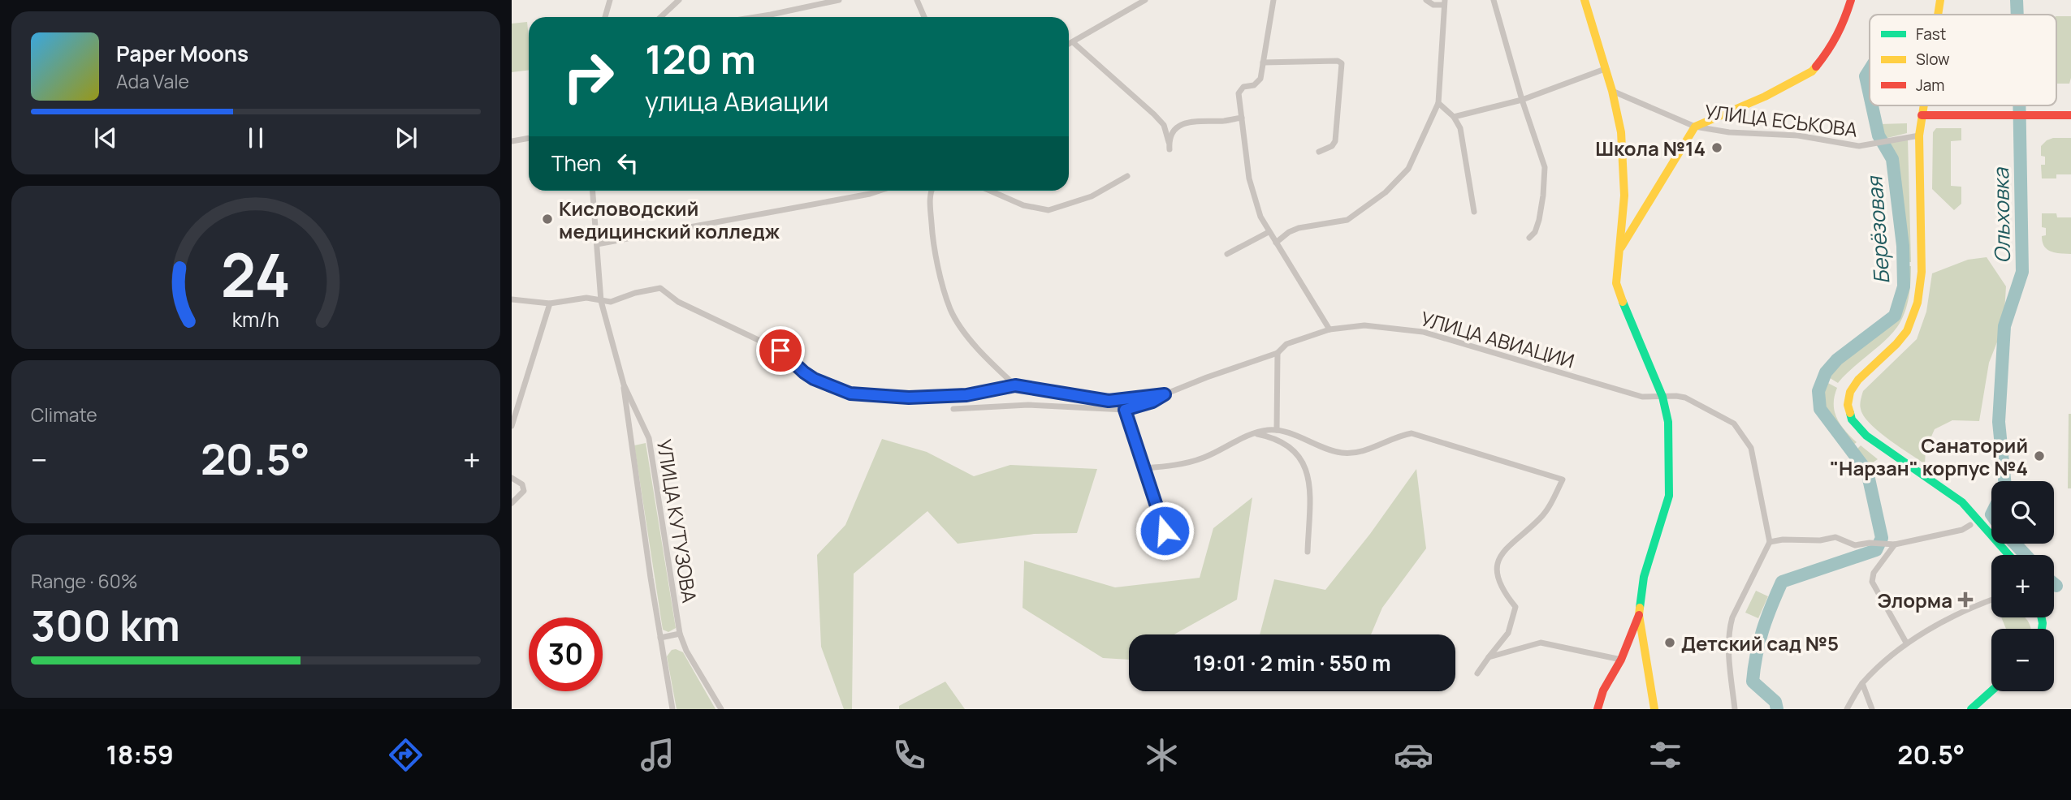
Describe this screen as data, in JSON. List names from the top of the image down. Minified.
{"streets":{"street":["УЛИЦА ЕСЬКОВА","УЛИЦА АВИАЦИИ","УЛИЦА КУТУЗОВА"]},"crossings":[["УЛИЦА АВИАЦИИ","УЛИЦА КУТУЗОВА"]],"water":["Ольховка","Берёзовая"],"places":{"other":["Школа №14","Кисловодский медицинский колледж","Санаторий \"Нарзан\" корпус №4","Детский сад №5"],"health":["Элорма"]},"legend":["Fast","Slow","Jam"],"page":{"turn":["120 m","улица Авиации"],"song":["Paper Moons","Ada Vale"],"then":"Then","tile":["Climate",["Range · 60%","300 km"]],"heat":["−","20.5°","+"],"map_buttons":["+","−"],"limit":"30","trip":"19:01 · 2 min · 550 m","tabs":["18:59","20.5°"],"gauge":["24","km/h"]}}
